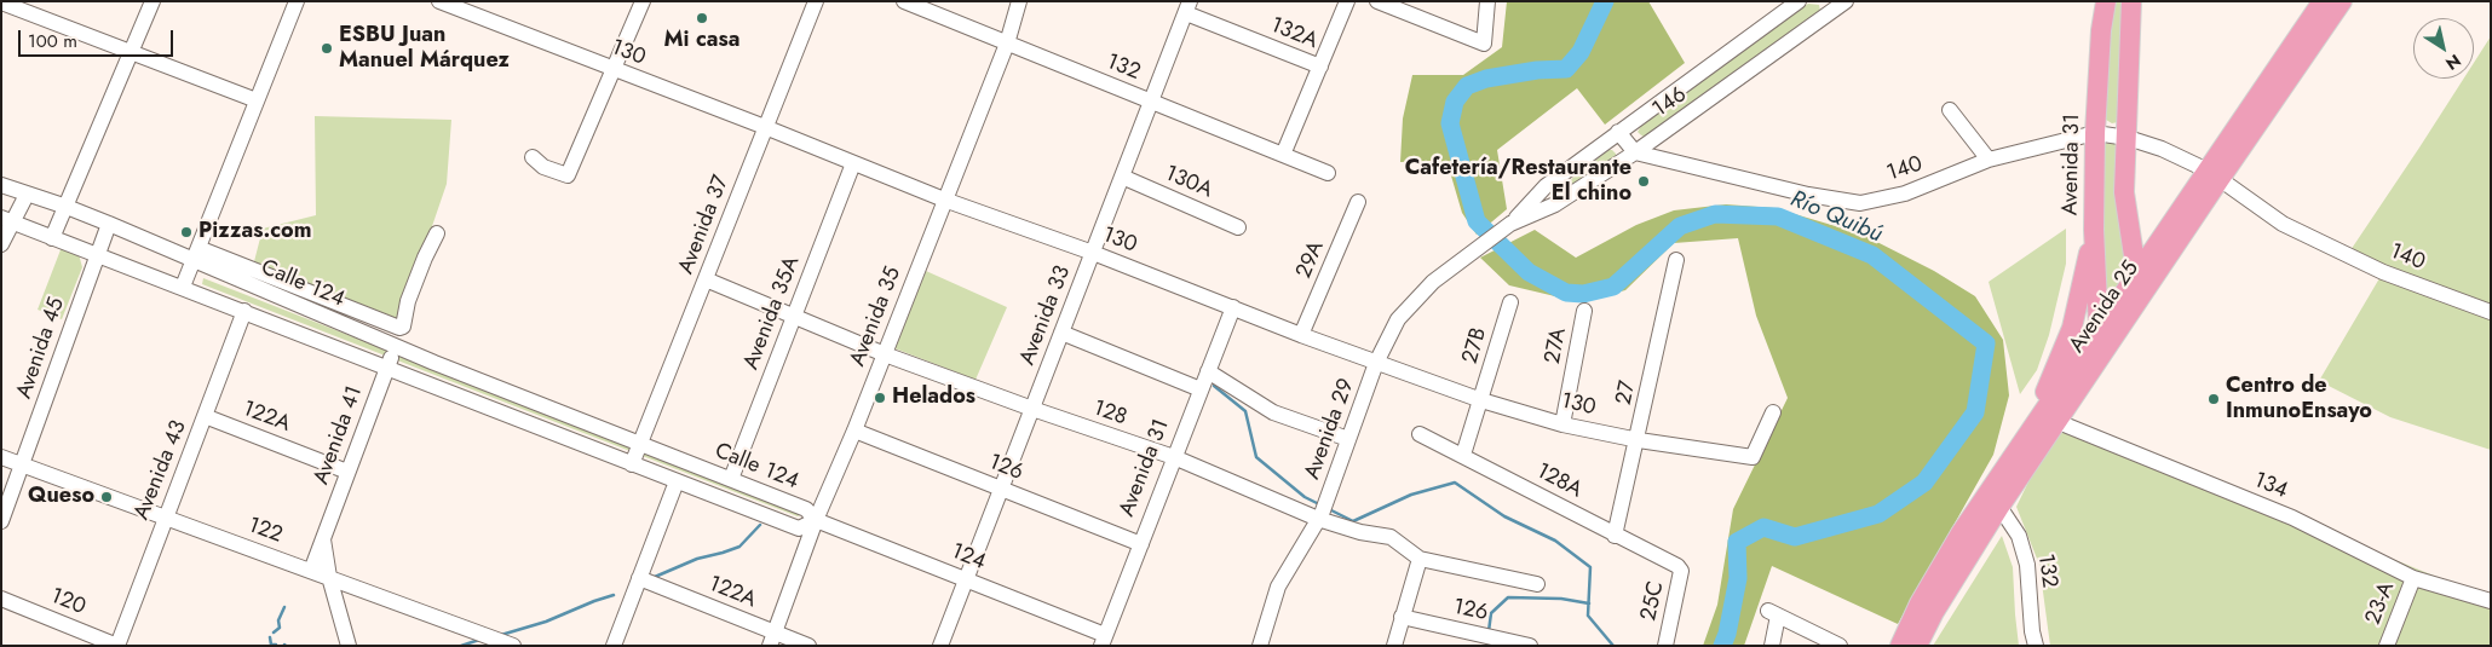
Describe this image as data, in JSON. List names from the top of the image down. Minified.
{"streets":{"main road":["Avenida 31","Avenida 25"],"street":["132A","130","132","146","140","130A","Avenida 37","29A","Calle 124","Avenida 35A","Avenida 33","Avenida 35","27B","27A","Avenida 45","27","128","122A","Avenida 29","Avenida 41","126","Avenida 43","128A","134","122","124","25C","120","23-A"]},"crossings":[["132A","Avenida 33"],["130","Avenida 31"],["130","Avenida 37"],["130","29A"],["130","Avenida 35A"],["130","Avenida 33"],["130","Avenida 35"],["130","27B"],["130","27A"],["130","27"],["130","Avenida 29"],["132","Avenida 25"],["132","Avenida 33"],["132","Avenida 35"],["146","140"],["146","Avenida 29"],["Avenida 31","140"],["Avenida 31","Avenida 25"],["Avenida 31","128"],["Avenida 31","126"],["Avenida 31","124"],["140","Avenida 25"],["130A","Avenida 33"],["Avenida 37","Calle 124"],["Avenida 37","128"],["Calle 124","Avenida 35A"],["Calle 124","Avenida 35"],["Calle 124","Avenida 45"],["Calle 124","Avenida 41"],["Calle 124","Avenida 43"],["Calle 124","124"],["Avenida 25","134"],["Avenida 35A","128"],["Avenida 33","128"],["Avenida 33","126"],["Avenida 33","124"],["Avenida 35","128"],["Avenida 35","122A"],["Avenida 35","126"],["Avenida 35","124"],["27B","128A"],["Avenida 45","122"],["27","128A"],["128","Avenida 29"],["122A","Avenida 41"],["122A","Avenida 43"],["Avenida 41","122"],["Avenida 43","122"],["Avenida 43","120"],["128A","25C"],["134","23-A"]],"water":["Río Quibú"],"places":["Mi casa","ESBU Juan Manuel Márquez","Cafetería/Restaurante El chino","Pizzas.com","Helados","Centro de InmunoEnsayo","Queso"],"scale_bar":"100 m","north":"bottom right"}
